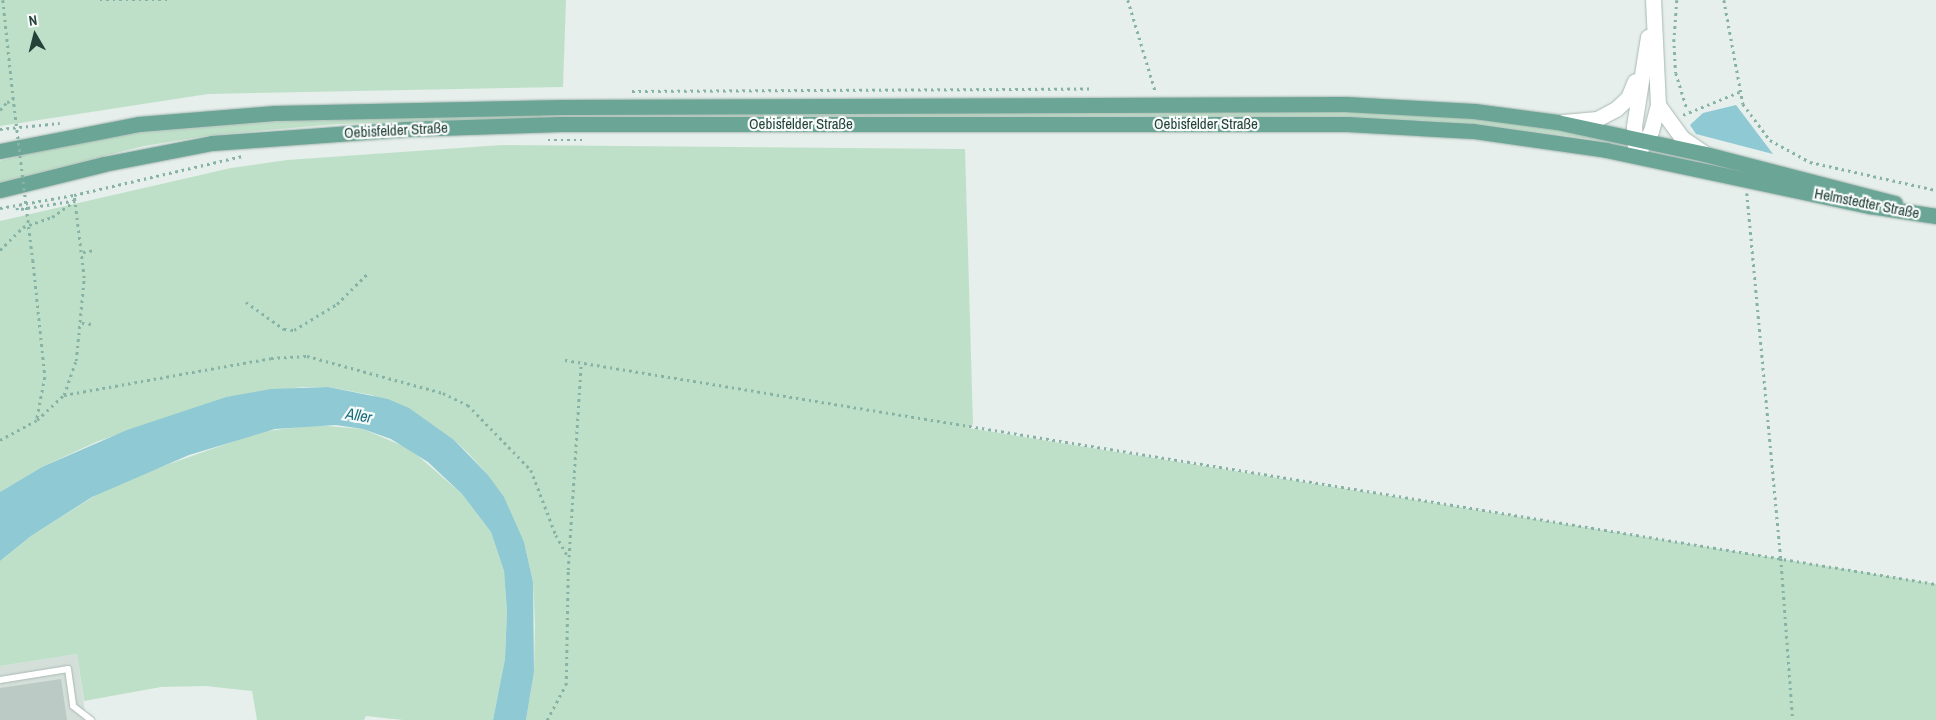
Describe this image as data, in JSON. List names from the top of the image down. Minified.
{"streets":{"main road":["Oebisfelder Straße","Helmstedter Straße"]},"crossings":[["Oebisfelder Straße","Helmstedter Straße"]],"water":["Aller"],"north":"top"}
